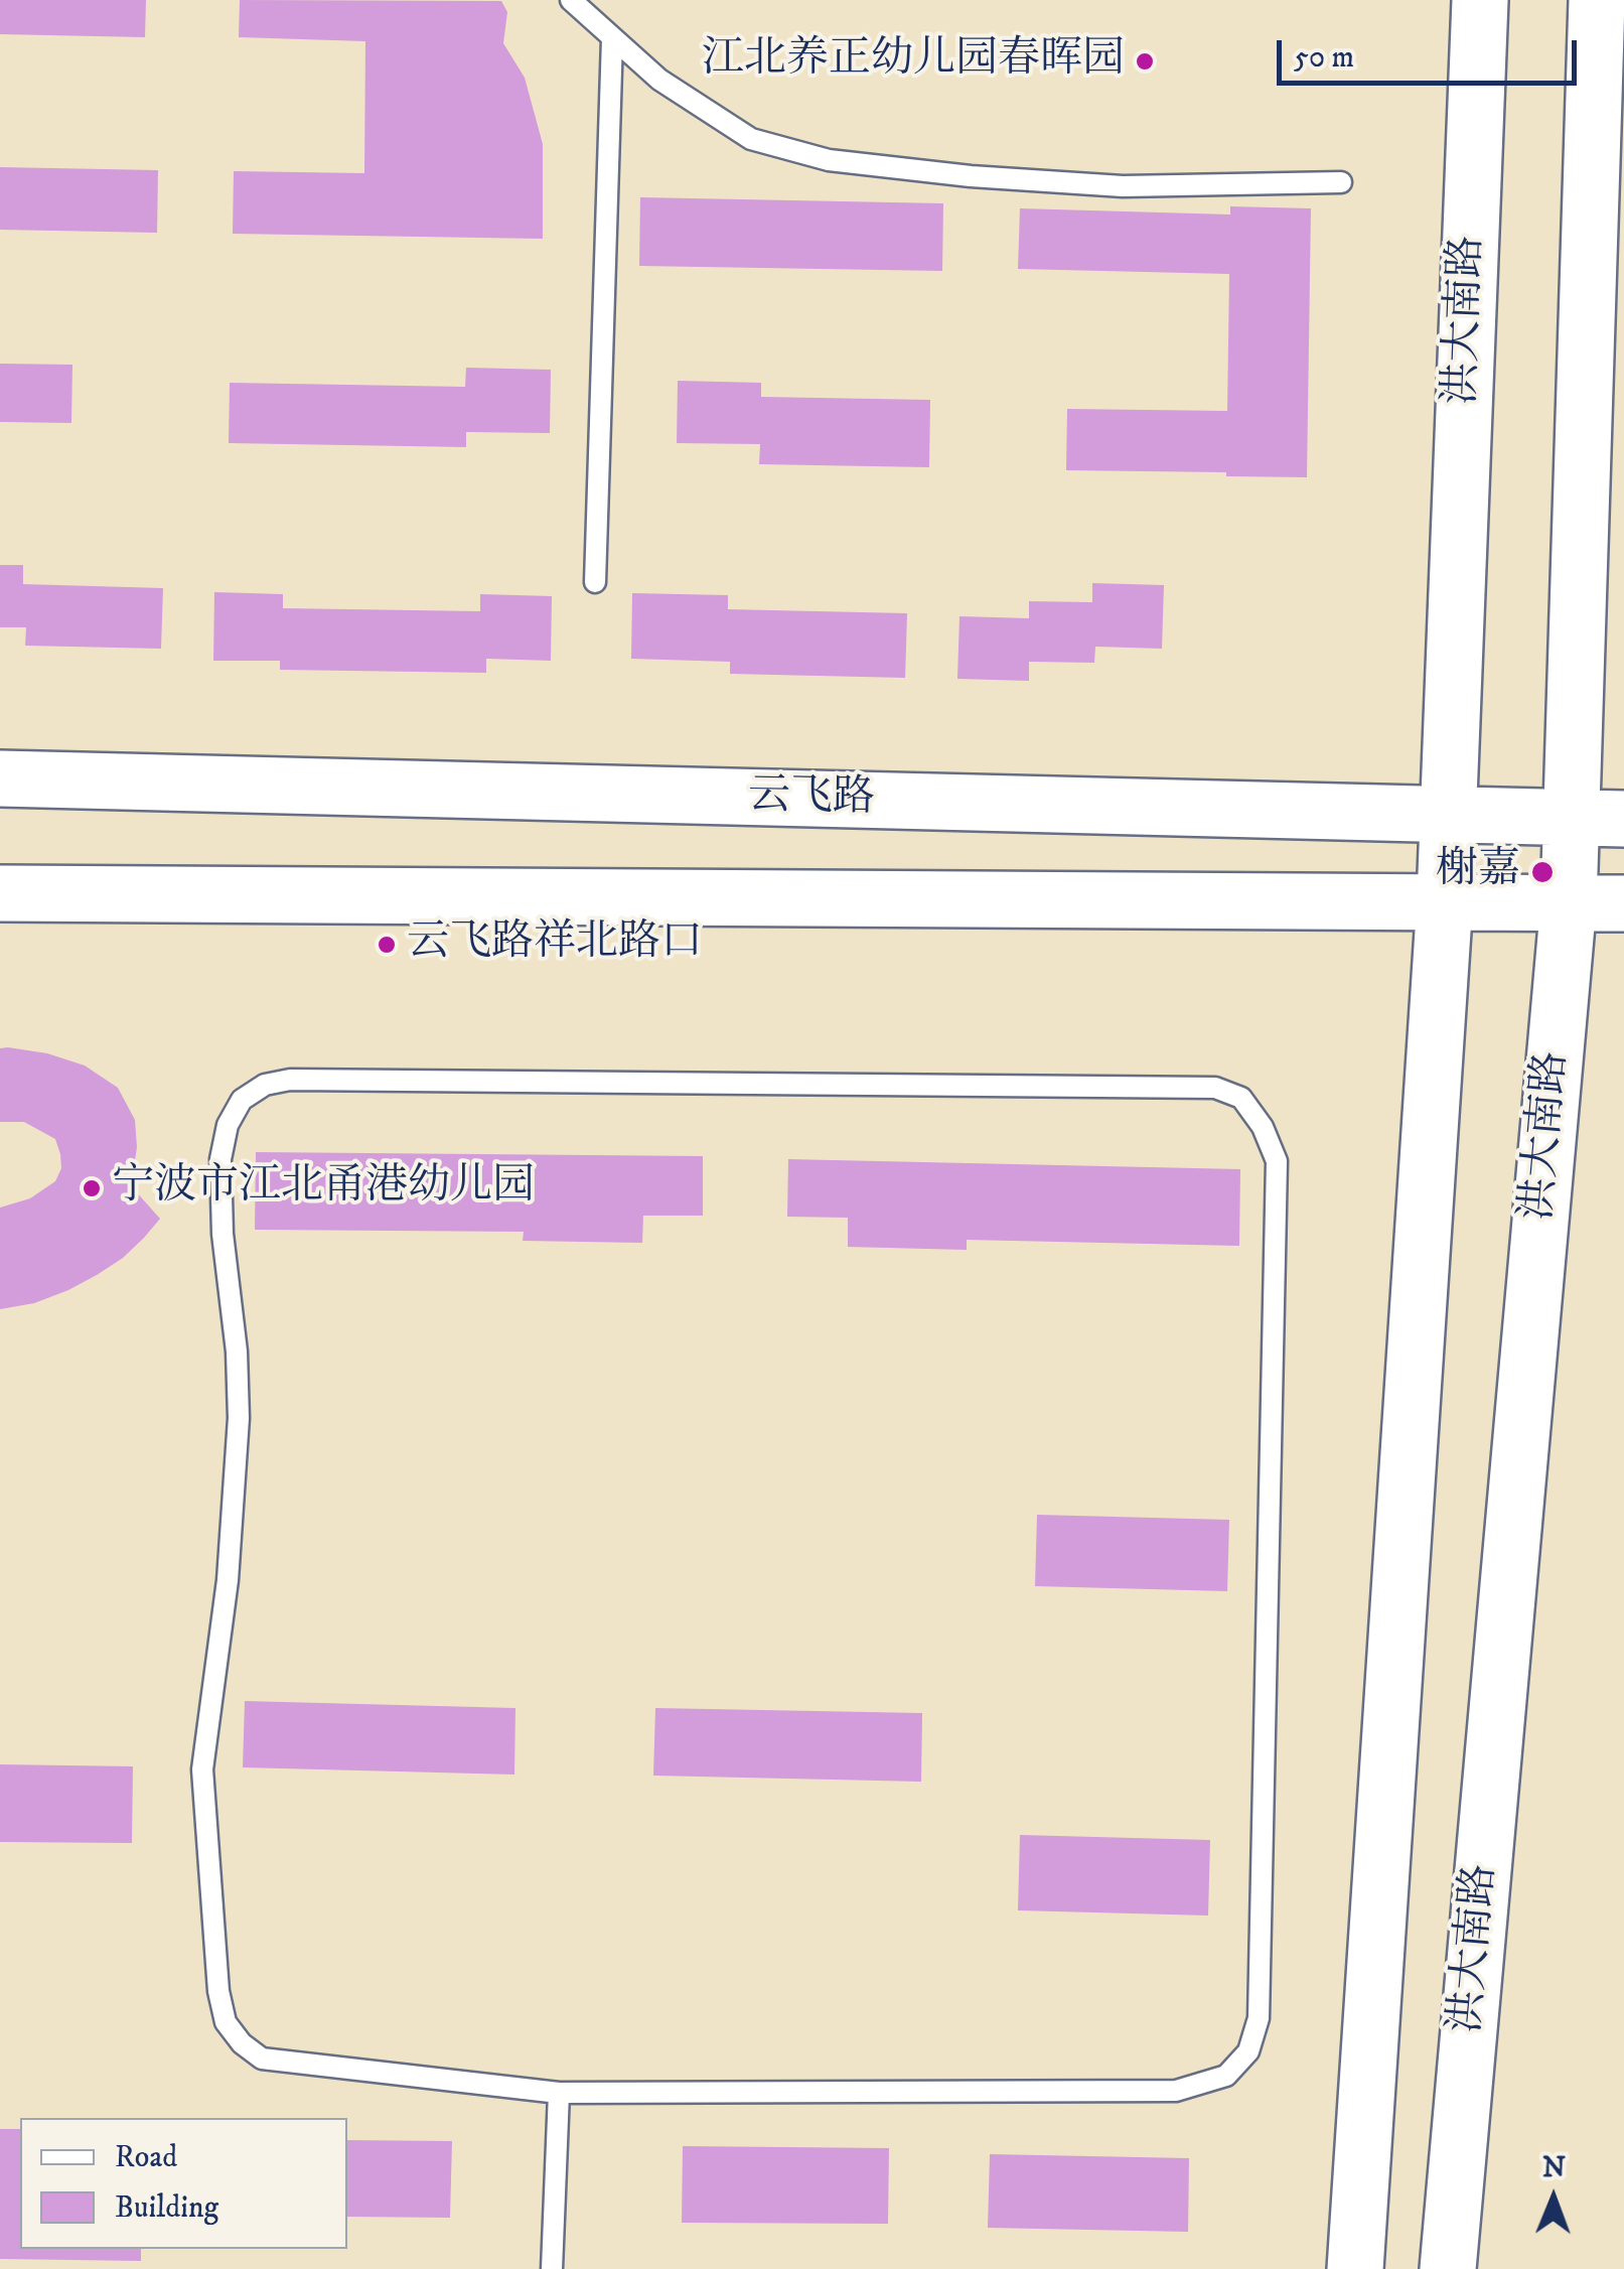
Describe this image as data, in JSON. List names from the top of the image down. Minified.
{"streets":{"main road":["洪大南路","云飞路"]},"crossings":[["洪大南路","云飞路"]],"places":["江北养正幼儿园春晖园","榭嘉","云飞路祥北路口","宁波市江北甬港幼儿园"],"legend":["Road","Building"],"scale_bar":"50 m","north":"top"}
